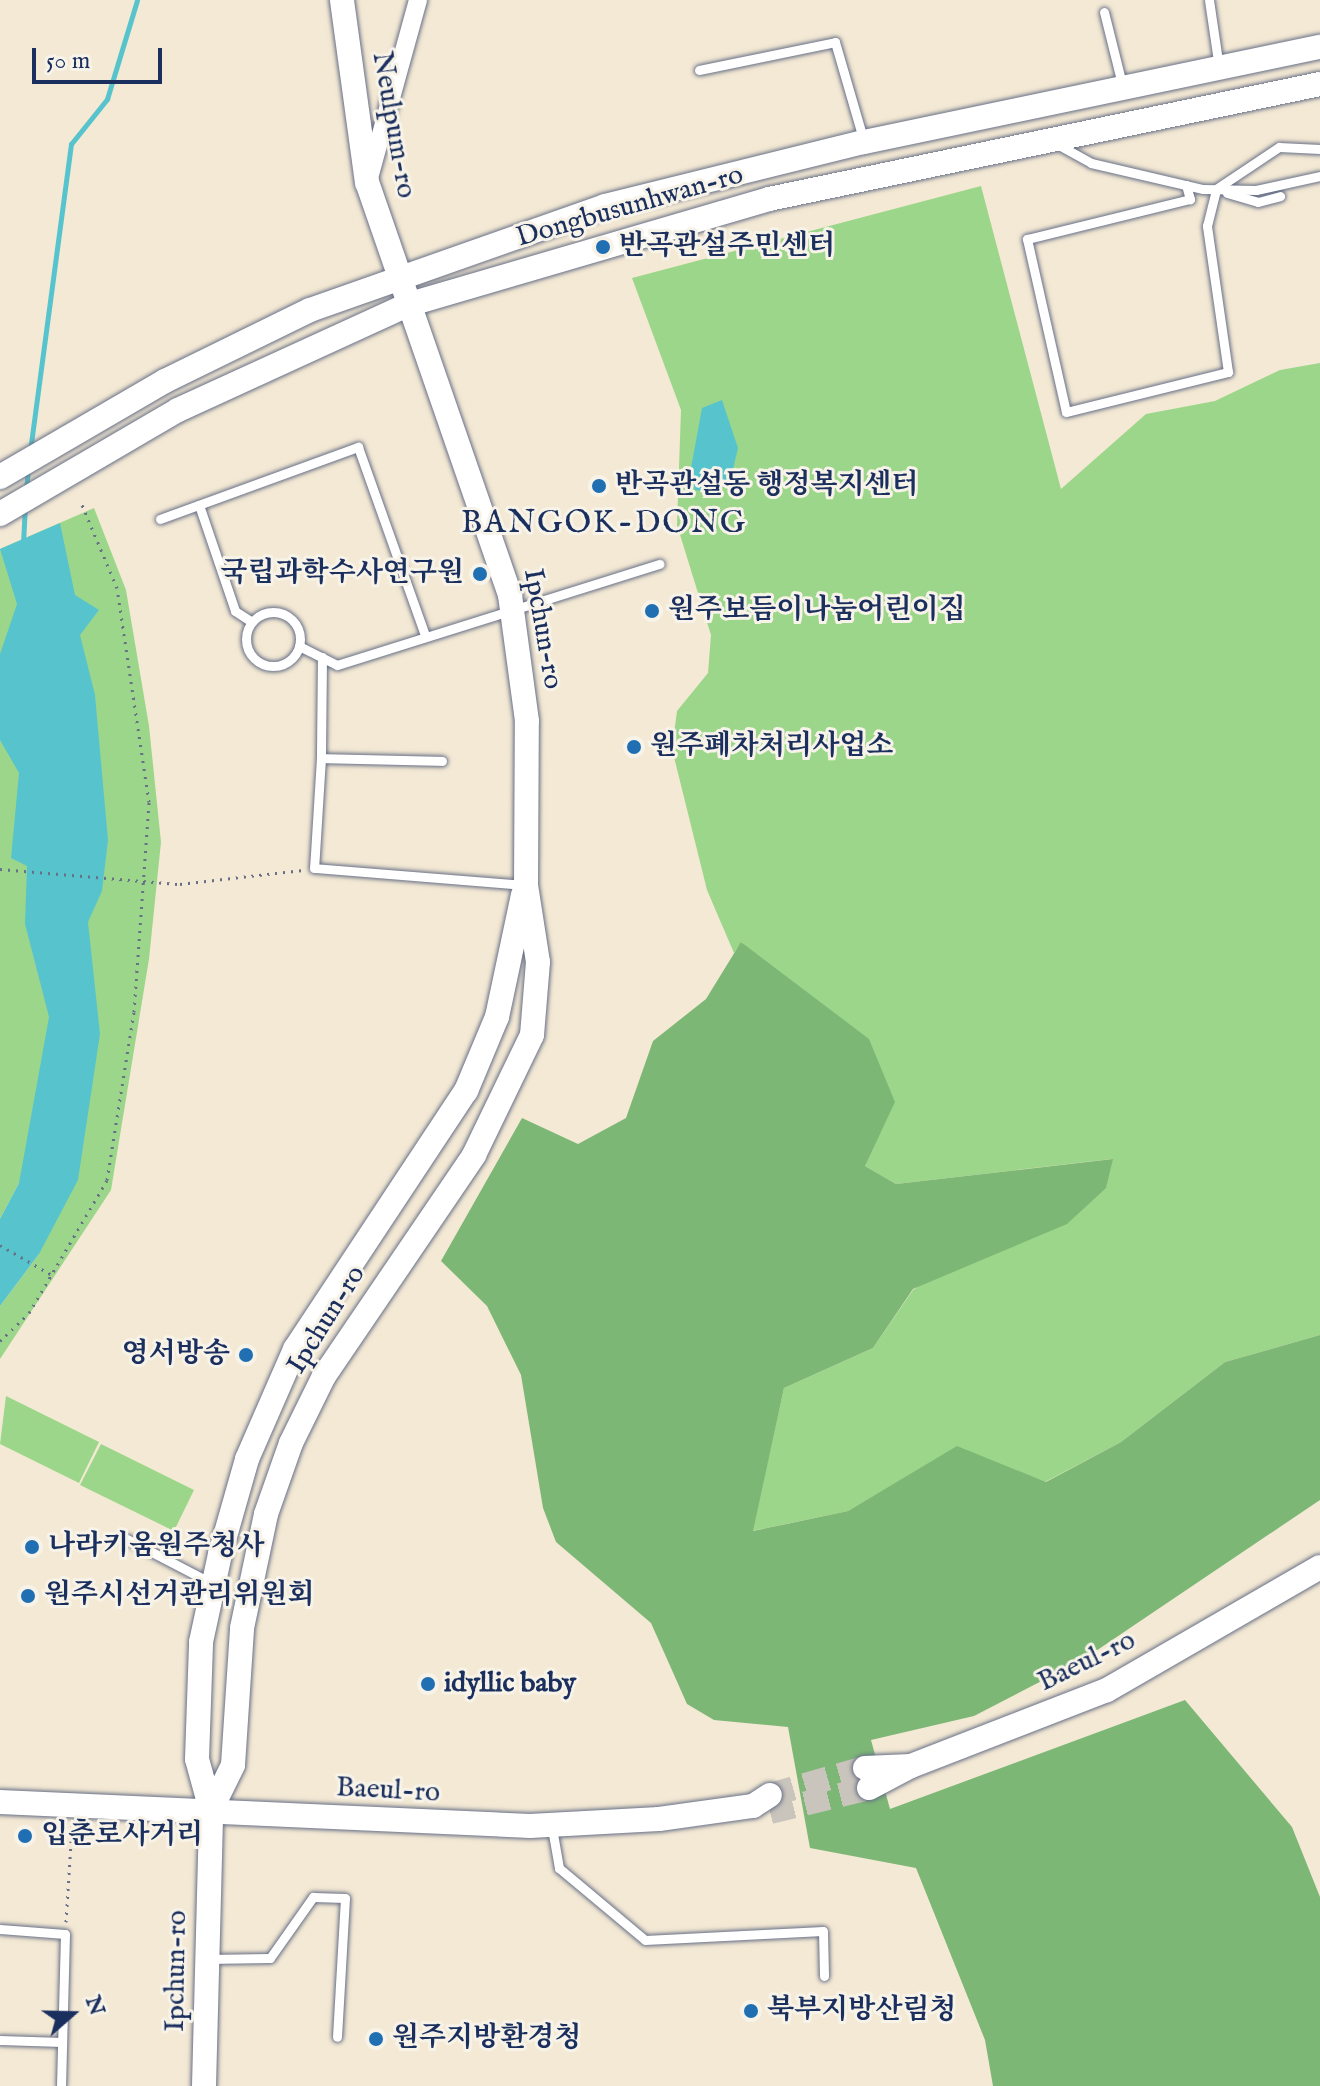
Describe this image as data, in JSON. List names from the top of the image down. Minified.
{"streets":{"street":["Neulpum-ro","Dongbusunhwan-ro","Ipchun-ro","Baeul-ro"]},"crossings":[["Neulpum-ro","Dongbusunhwan-ro"],["Neulpum-ro","Ipchun-ro"],["Dongbusunhwan-ro","Ipchun-ro"],["Ipchun-ro","Baeul-ro"]],"districts":["BANGOK-DONG"],"places":["반곡관설주민센터","반곡관설동 행정복지센터","국립과학수사연구원","원주보듬이나눔어린이집","원주폐차처리사업소","영서방송","나라키움원주청사","원주시선거관리위원회","idyllic baby","입춘로사거리","북부지방산림청","원주지방환경청"],"scale_bar":"50 m","north":"right"}
